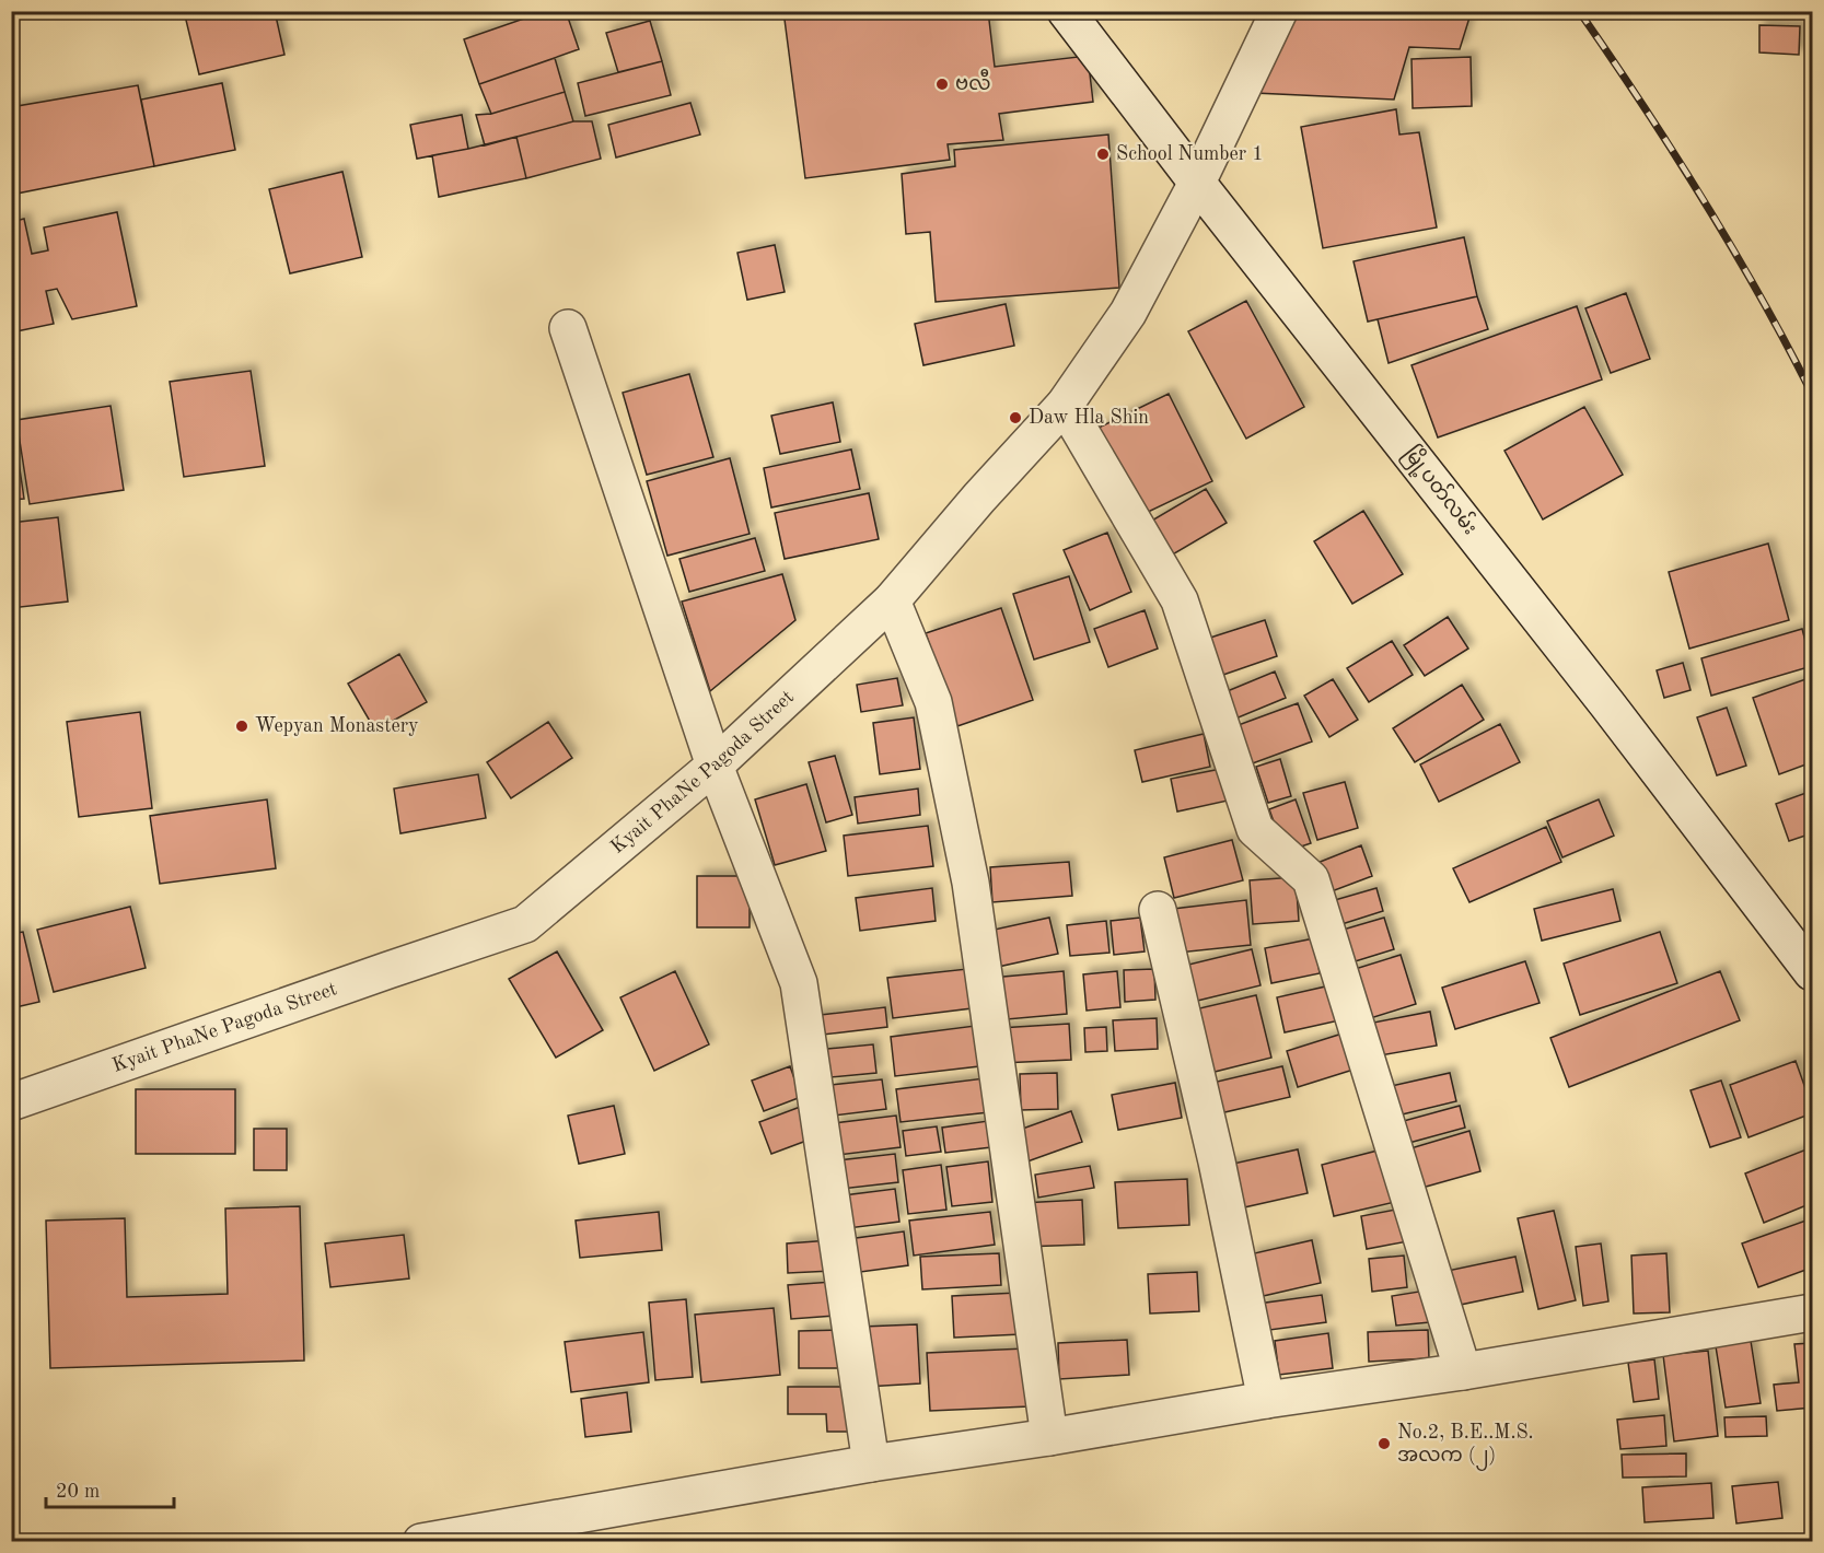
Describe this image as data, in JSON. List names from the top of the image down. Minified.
{"streets":{"street":["မြို့ပတ်လမ်း","Kyait PhaNe Pagoda Street"]},"crossings":[["မြို့ပတ်လမ်း","Kyait PhaNe Pagoda Street"]],"places":["ဗလီ","School Number 1","Daw Hla Shin","Wepyan Monastery","No.2, B.E..M.S. အလက (၂)"],"scale_bar":"20 m"}
